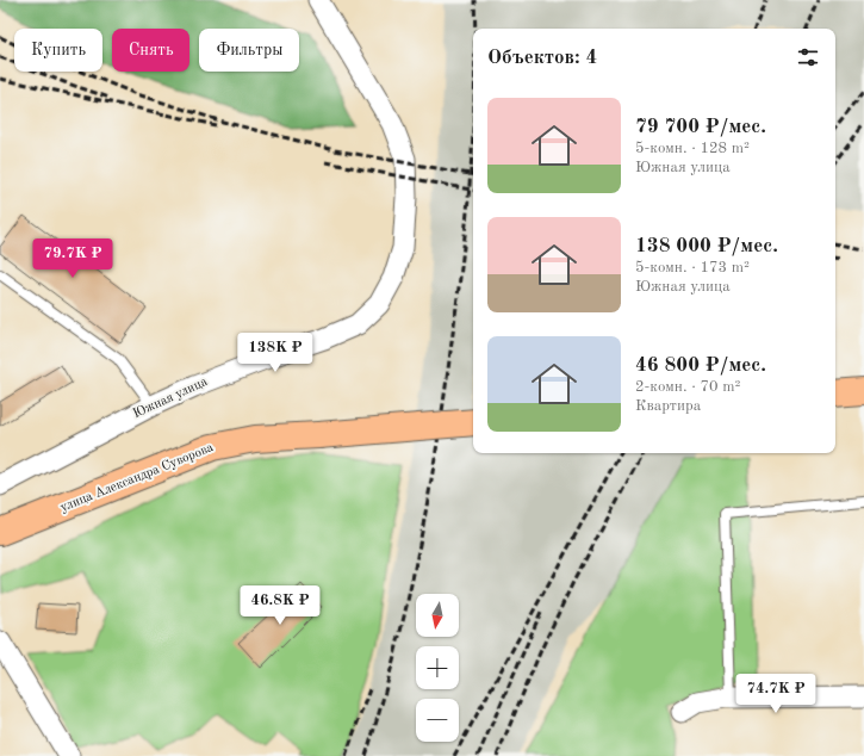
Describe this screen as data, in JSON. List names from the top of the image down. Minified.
{"streets":{"main road":["улица Александра Суворова"],"street":["Южная улица"]},"north":"bottom","page":{"chip":["Купить","Снять","Фильтры"],"heading":"Объектов: 4","list":[{"name":"79 700 ₽/мес.","note":"5-комн. · 128 m² · Южная улица"},{"name":"138 000 ₽/мес.","note":"5-комн. · 173 m² · Южная улица"},{"name":"46 800 ₽/мес.","note":"2-комн. · 70 m² · Квартира"}],"price":["79.7K ₽","138K ₽","46.8K ₽","74.7K ₽"],"map_buttons":["+","−"]}}
